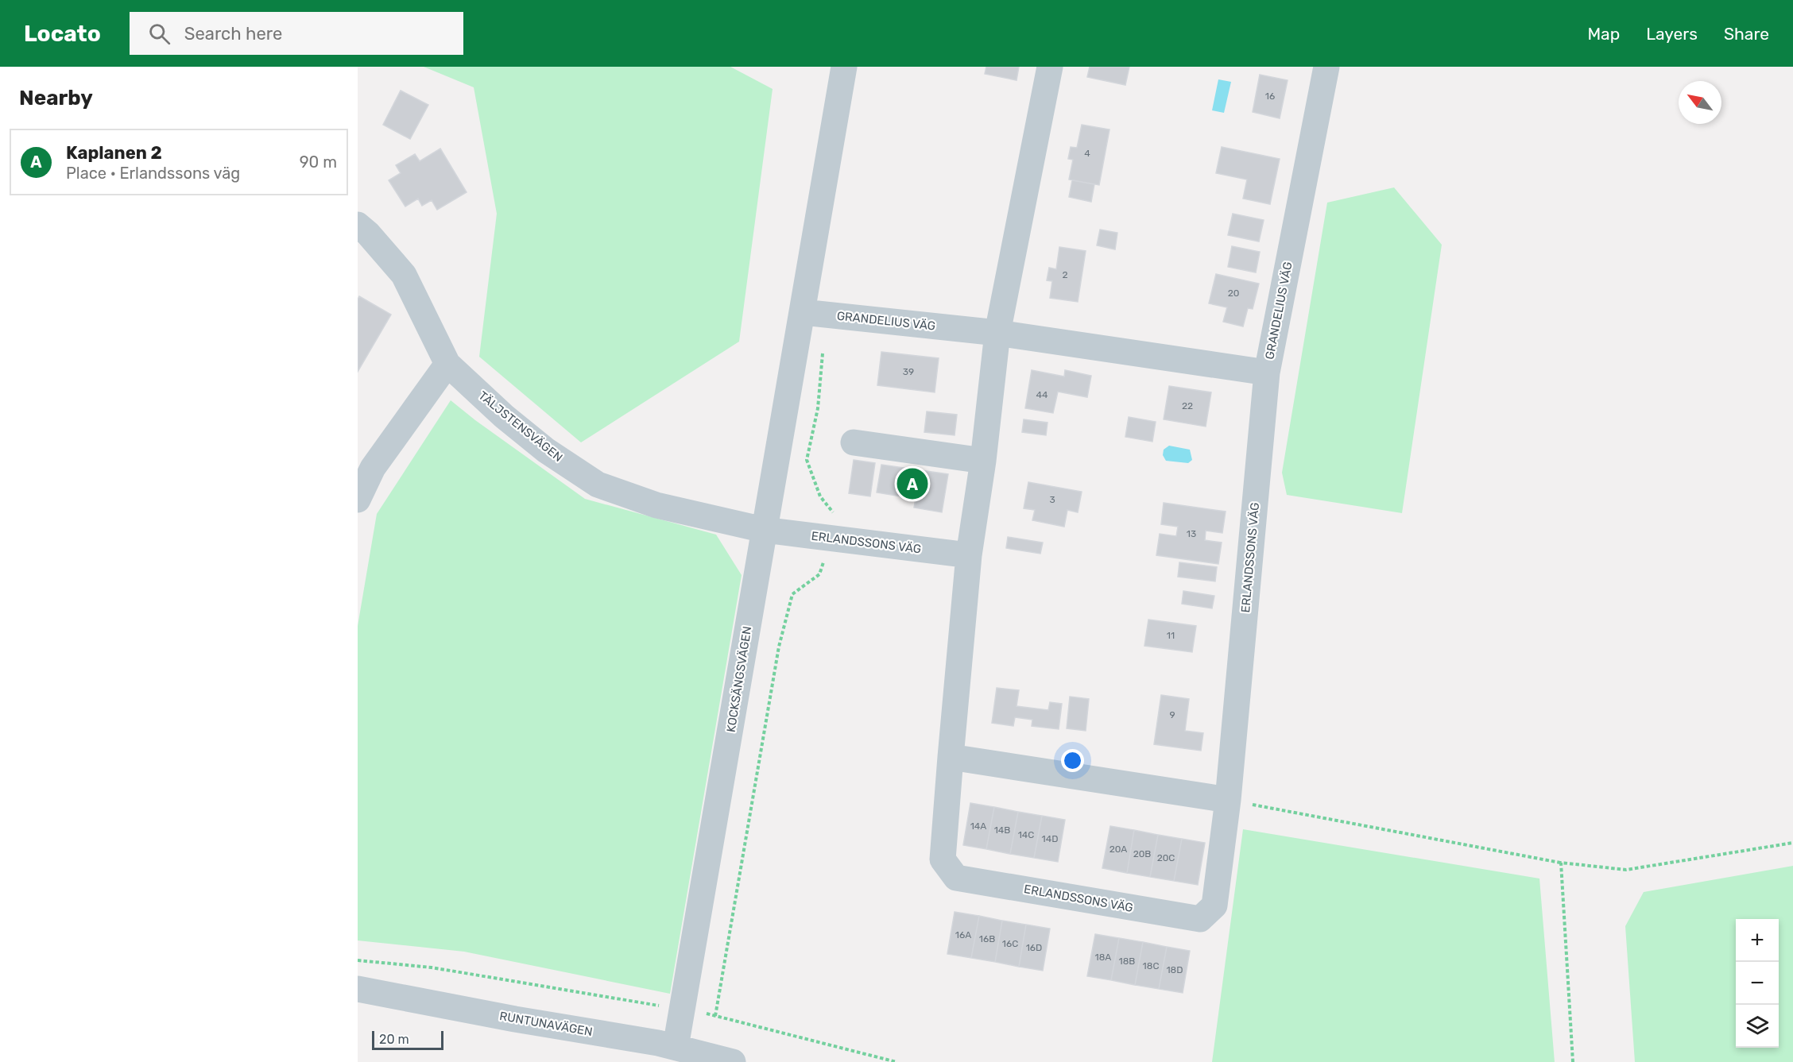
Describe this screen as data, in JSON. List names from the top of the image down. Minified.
{"streets":{"street":["GRANDELIUS VÄG","TÄLJSTENSVÄGEN","ERLANDSSONS VÄG","KOCKSÄNGSVÄGEN","RUNTUNAVÄGEN"]},"crossings":[["GRANDELIUS VÄG","ERLANDSSONS VÄG"],["GRANDELIUS VÄG","KOCKSÄNGSVÄGEN"],["TÄLJSTENSVÄGEN","ERLANDSSONS VÄG"],["TÄLJSTENSVÄGEN","KOCKSÄNGSVÄGEN"],["ERLANDSSONS VÄG","KOCKSÄNGSVÄGEN"],["KOCKSÄNGSVÄGEN","RUNTUNAVÄGEN"]],"house_numbers":["16","4","2","20","39","44","22","3","13","11","9","14A","14B","14C","14D","20A","20B","20C","16A","16B","16C","16D","18A","18B","18C","18D"],"scale_bar":"20 m","north":"top left","page":{"header":"Locato","search":"Search here","nav":["Map","Layers","Share"],"heading":"Nearby","list":[{"mark":"A","name":"Kaplanen 2","note":"Place · Erlandssons väg","value":"90 m"}],"pins":"A","map_buttons":["+","−"],"scale":"20 m"}}
